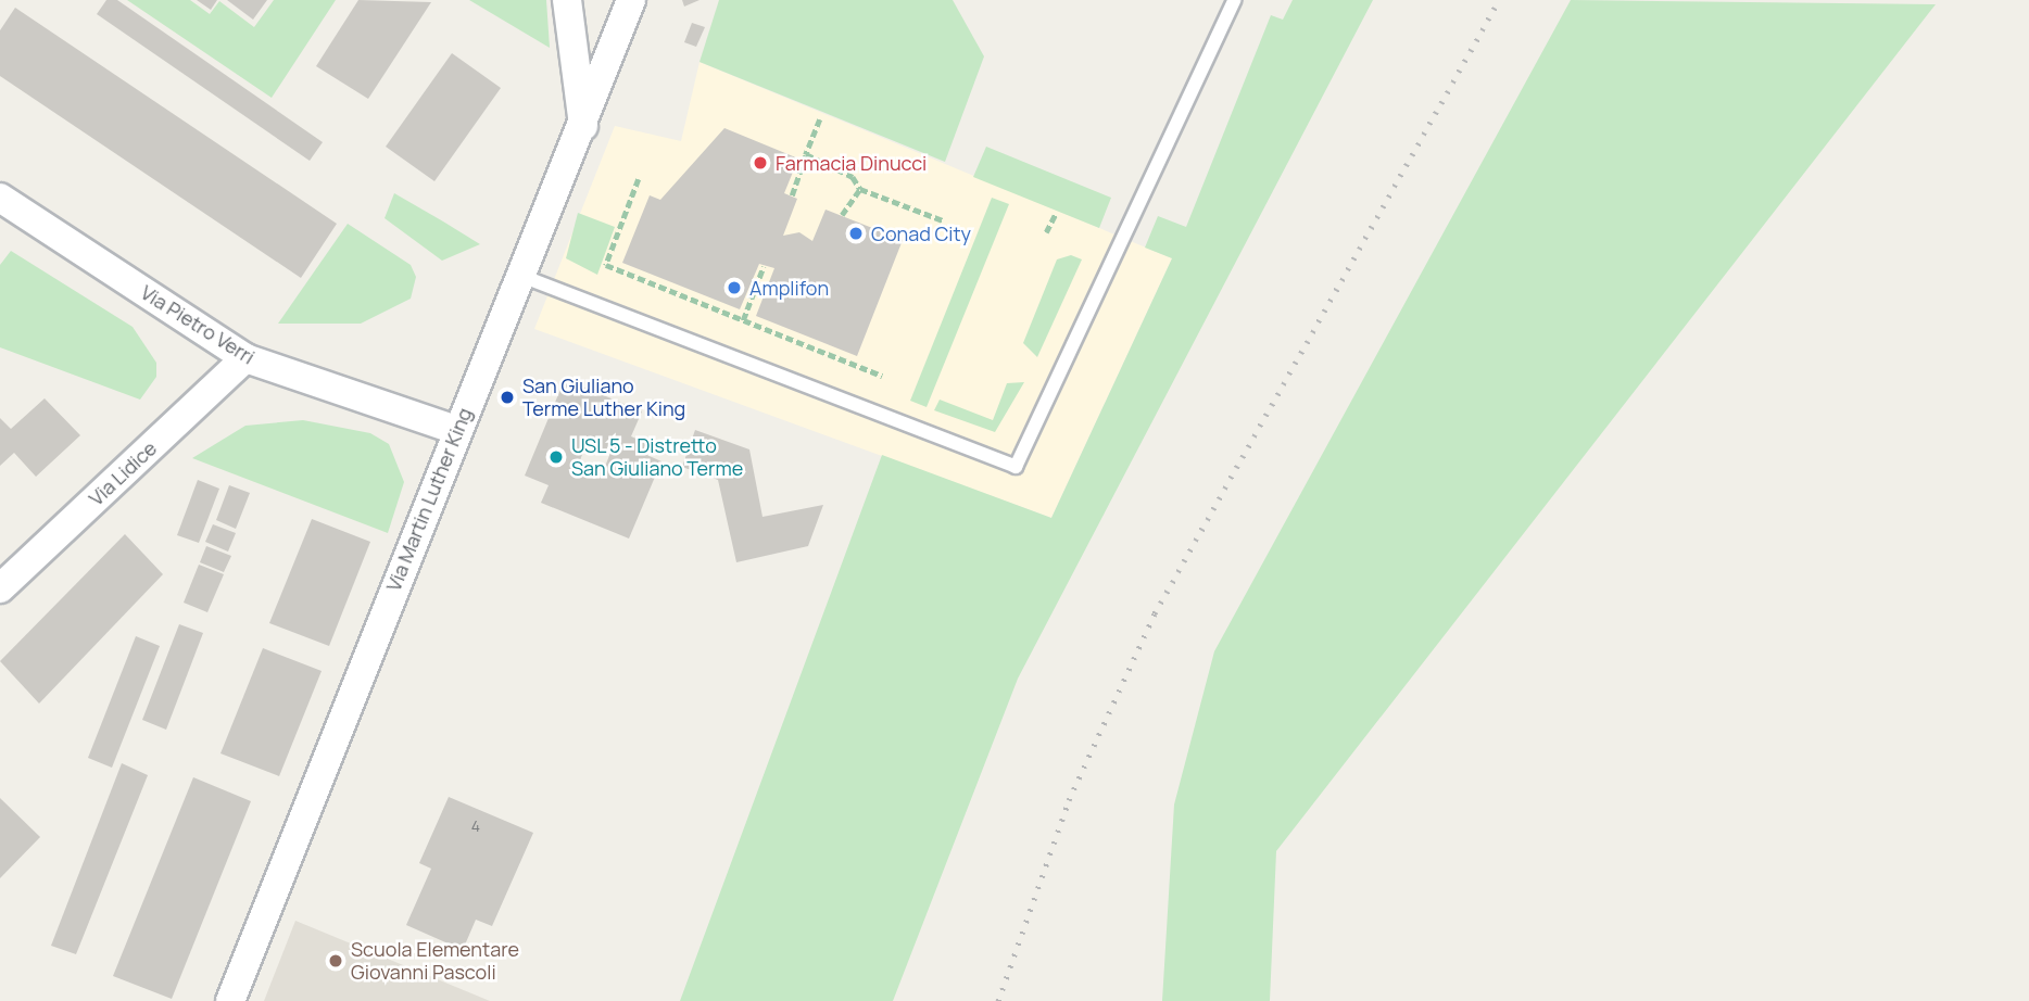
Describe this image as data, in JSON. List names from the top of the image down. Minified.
{"streets":{"street":["Via Pietro Verri","Via Lidice","Via Martin Luther King"]},"crossings":[["Via Pietro Verri","Via Lidice"],["Via Pietro Verri","Via Martin Luther King"]],"places":["Farmacia Dinucci","Conad City","Amplifon","San Giuliano Terme Luther King","USL 5 - Distretto San Giuliano Terme","Scuola Elementare Giovanni Pascoli"],"house_numbers":["4"]}
